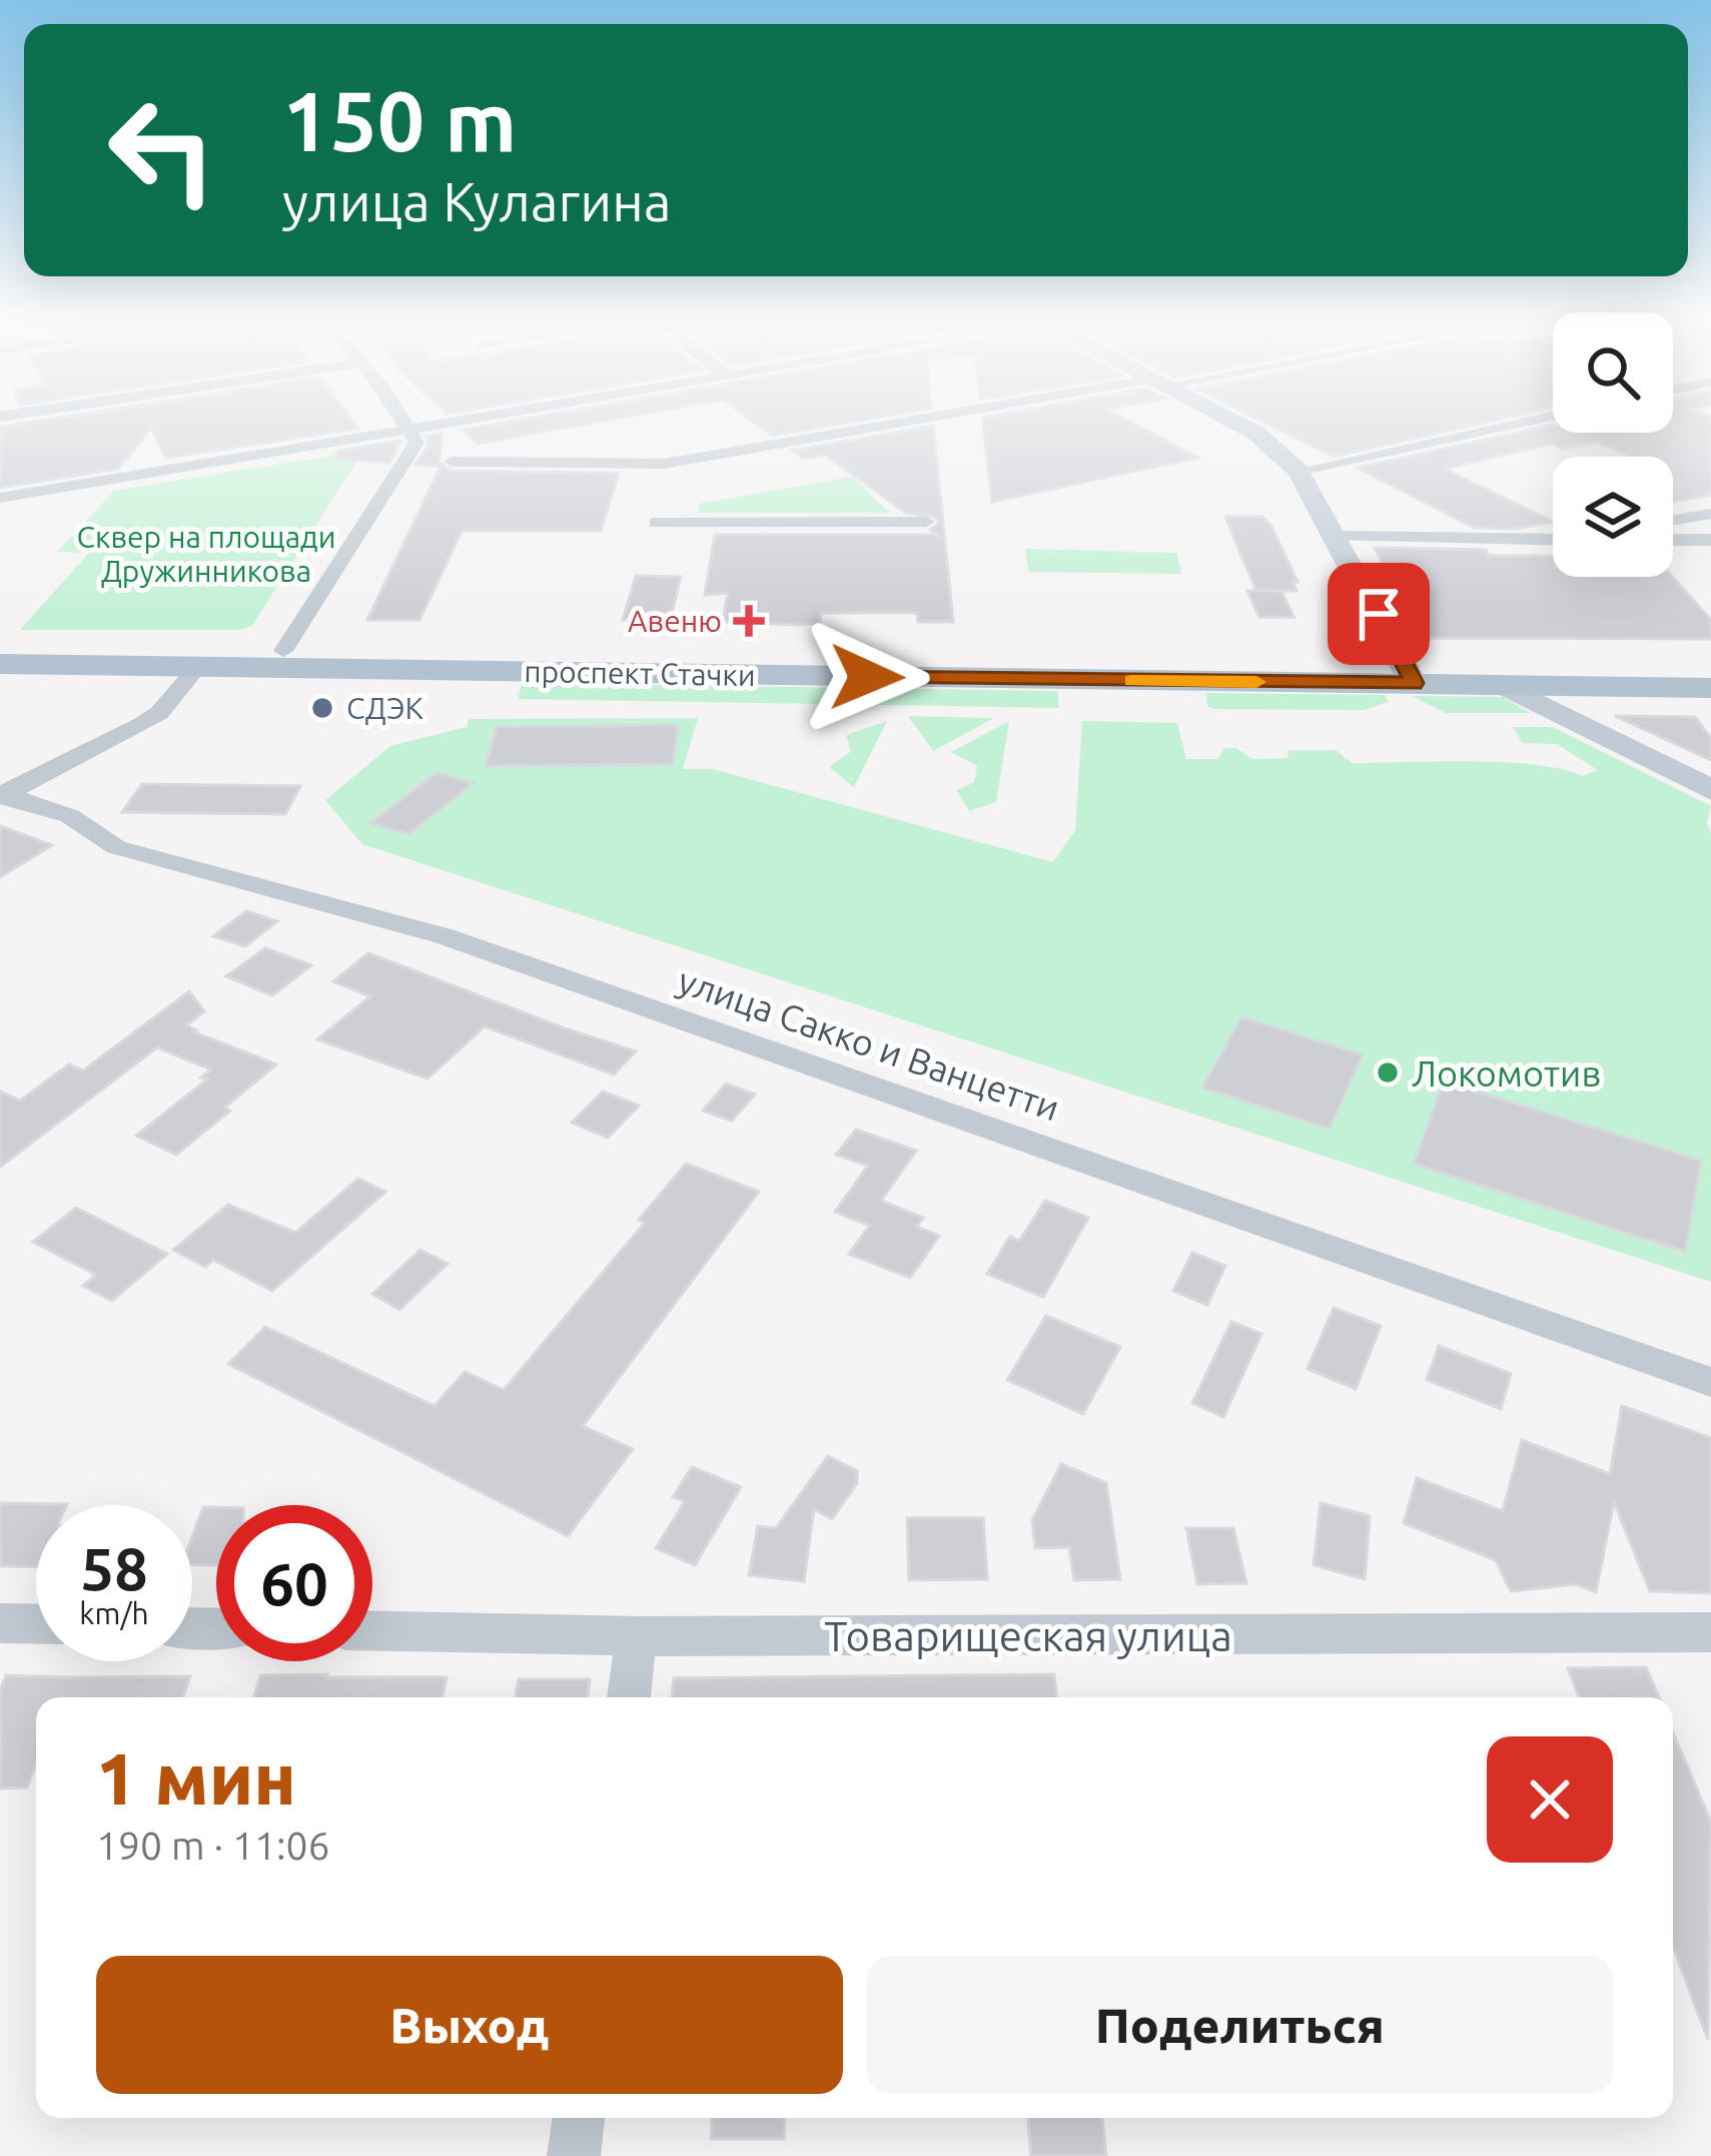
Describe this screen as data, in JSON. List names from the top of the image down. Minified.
{"streets":{"main road":["проспект Стачки"],"street":["улица Сакко и Ванцетти","Товарищеская улица"]},"parks":["Сквер на площади Дружинникова"],"places":{"health":["Авеню"],"other":["СДЭК","Локомотив"]},"page":{"turn":["150 m","улица Кулагина"],"speed":"58 km/h","limit":"60","heading":["1 мин","190 m · 11:06"],"buttons":["Выход","Поделиться"]}}
